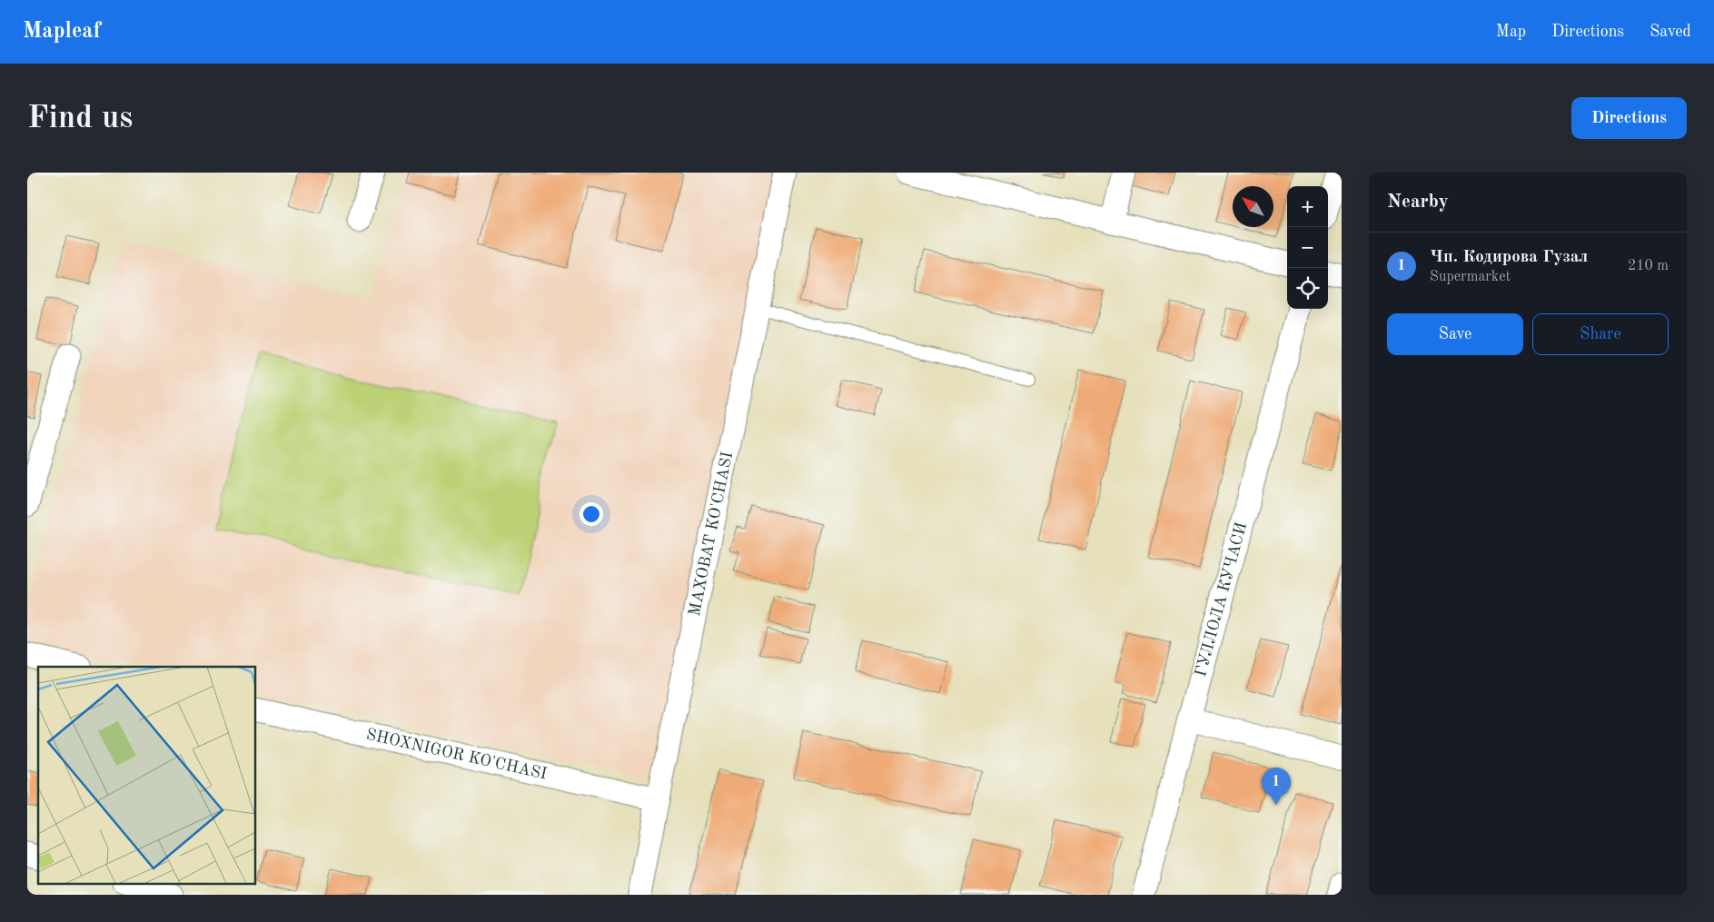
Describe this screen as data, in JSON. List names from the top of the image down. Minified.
{"streets":{"street":["MAXOBAT KO'CHASI","ГУЛЛОЛА КУЧАСИ","SHOXNIGOR KO'CHASI"]},"crossings":[["MAXOBAT KO'CHASI","SHOXNIGOR KO'CHASI"]],"north":"top left","page":{"header":"Mapleaf","nav":["Map","Directions","Saved"],"buttons":["Directions",["Save","Share"]],"title":"Find us","heading":"Nearby","map_buttons":["+","−"],"list":[{"mark":"1","name":"Чп. Кодирова Гузал","note":"Supermarket","value":"210 m"}],"pins":"1"}}
